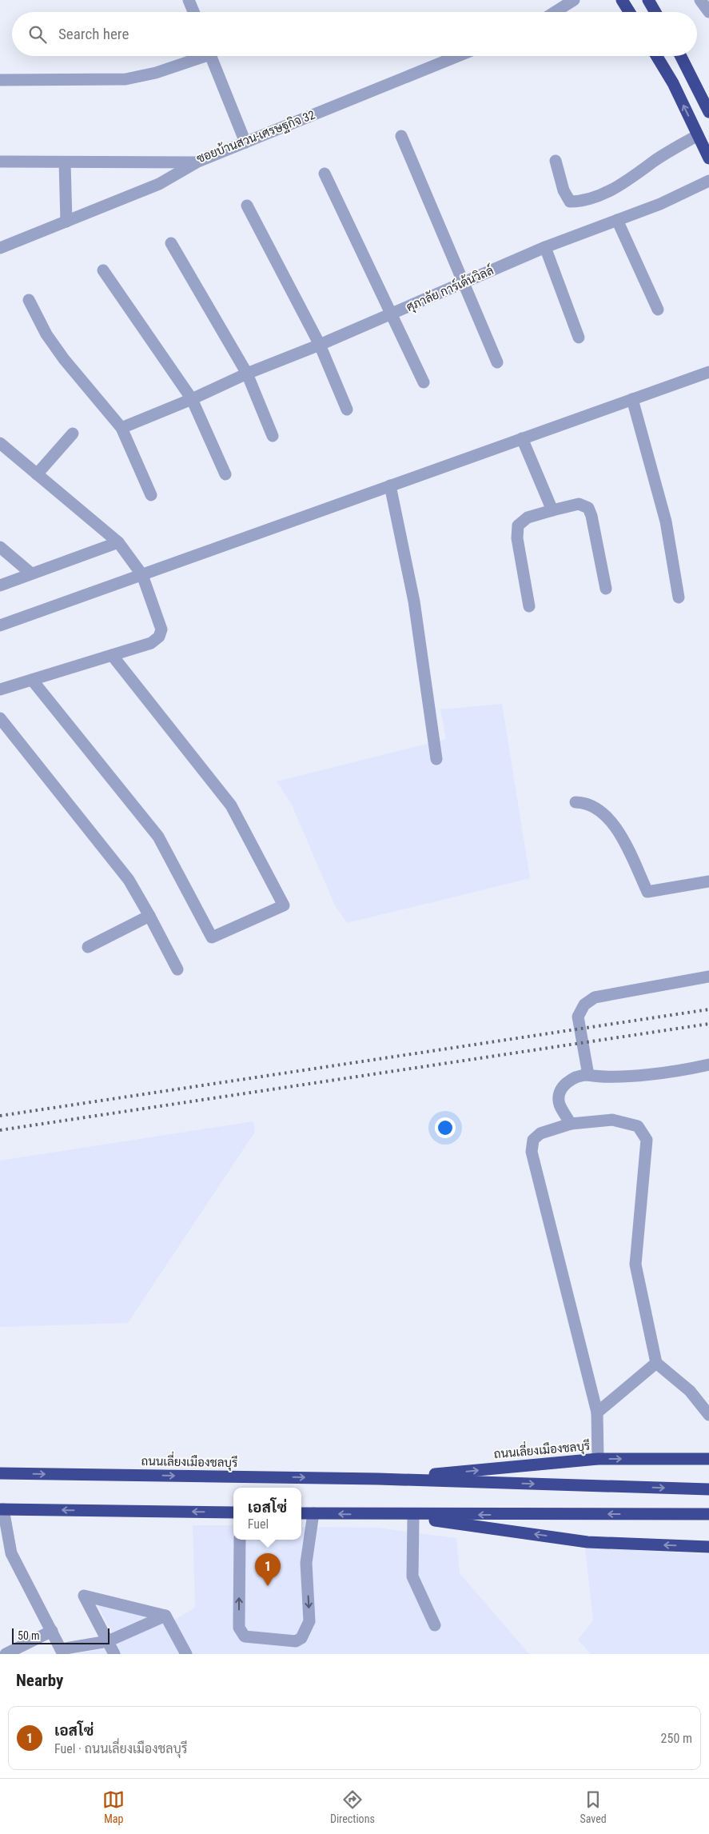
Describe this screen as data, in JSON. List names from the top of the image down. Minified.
{"streets":{"highway":["ถนนเลี่ยงเมืองชลบุรี"],"street":["ซอยบ้านสวน-เศรษฐกิจ 32","ศุภาลัย การ์เด้นวิลล์"]},"scale_bar":"50 m","page":{"search":"Search here","popup":["เอสโซ่","Fuel"],"pins":"1","scale":"50 m","heading":"Nearby","list":[{"mark":"1","name":"เอสโซ่","note":"Fuel · ถนนเลี่ยงเมืองชลบุรี","value":"250 m"}],"nav":["Map","Directions","Saved"]}}
